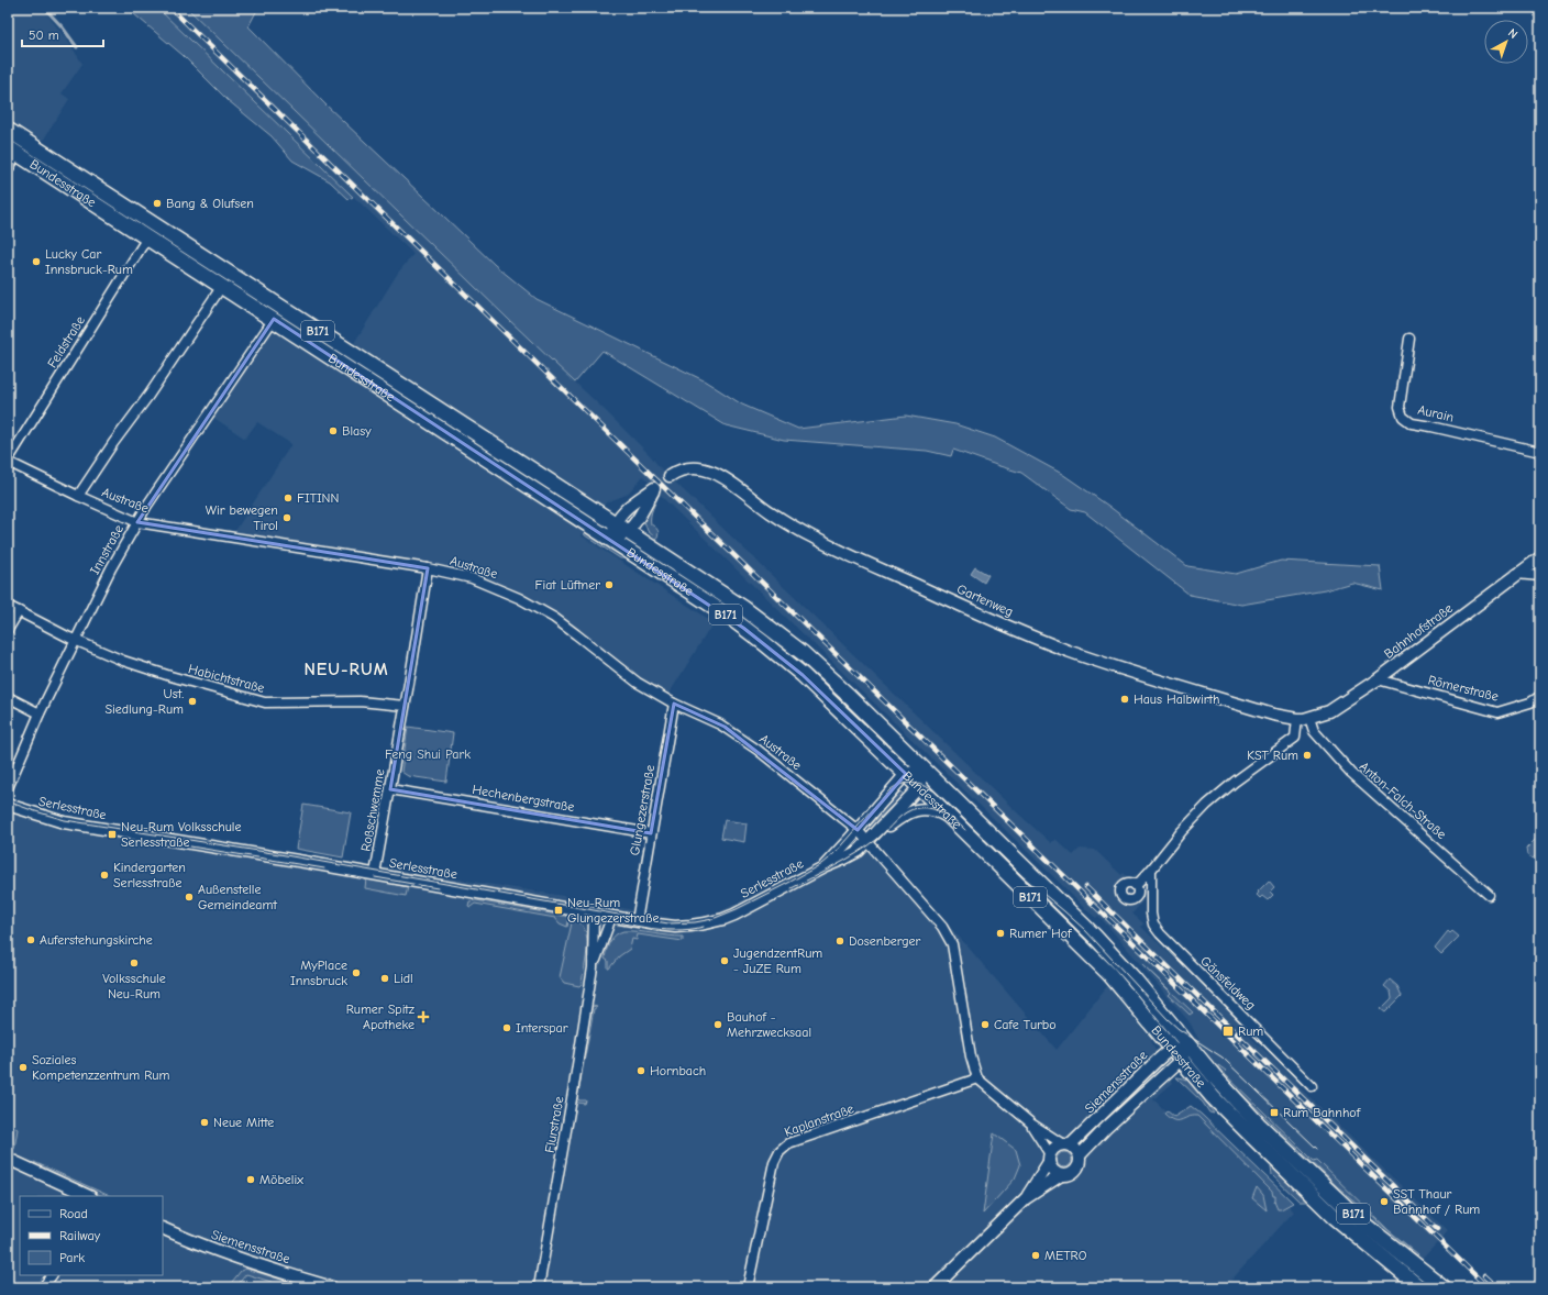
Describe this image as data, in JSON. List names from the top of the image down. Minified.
{"streets":{"main road":["Bundesstraße","B171"],"street":["Feldstraße","Aurain","Austraße","Innstraße","Gartenweg","Bahnhofstraße","Habichtstraße","Römerstraße","Hechenbergstraße","Anton-Falch-Straße","Serlesstraße","Roßschwemme","Glungezerstraße","Gänsfeldweg","Siemensstraße","Kaplanstraße","Flurstraße"]},"crossings":[["Bundesstraße","B171"],["Bundesstraße","Feldstraße"],["Bundesstraße","Innstraße"],["Bundesstraße","Serlesstraße"],["Bundesstraße","Siemensstraße"],["Feldstraße","Austraße"],["Austraße","Innstraße"],["Austraße","Serlesstraße"],["Austraße","Roßschwemme"],["Austraße","Glungezerstraße"],["Innstraße","Habichtstraße"],["Gartenweg","Bahnhofstraße"],["Gartenweg","Anton-Falch-Straße"],["Bahnhofstraße","Römerstraße"],["Bahnhofstraße","Anton-Falch-Straße"],["Habichtstraße","Roßschwemme"],["Hechenbergstraße","Roßschwemme"],["Hechenbergstraße","Glungezerstraße"],["Serlesstraße","Roßschwemme"],["Serlesstraße","Glungezerstraße"],["Serlesstraße","Flurstraße"]],"districts":["NEU-RUM"],"parks":["Feng Shui Park"],"places":{"other":["Bang & Olufsen","Lucky Car Innsbruck-Rum","Blasy","FITINN","Wir bewegen Tirol","Fiat Lüftner","Haus Halbwirth","Ust. Siedlung-Rum","KST Rum","Kindergarten Serlesstraße","Außenstelle Gemeindeamt","Rumer Hof","Auferstehungskirche","Dosenberger","JugendzentRum - JuZE Rum","Volksschule Neu-Rum","MyPlace Innsbruck","Lidl","Bauhof - Mehrzwecksaal","Cafe Turbo","Interspar","Soziales Kompetenzzentrum Rum","Hornbach","Neue Mitte","Möbelix","SST Thaur Bahnhof / Rum","METRO"],"transit":["Neu-Rum Volksschule Serlesstraße","Neu-Rum Glungezerstraße","Rum","Rum Bahnhof"],"health":["Rumer Spitz Apotheke"]},"legend":["Road","Railway","Park"],"scale_bar":"50 m","north":"top right"}
